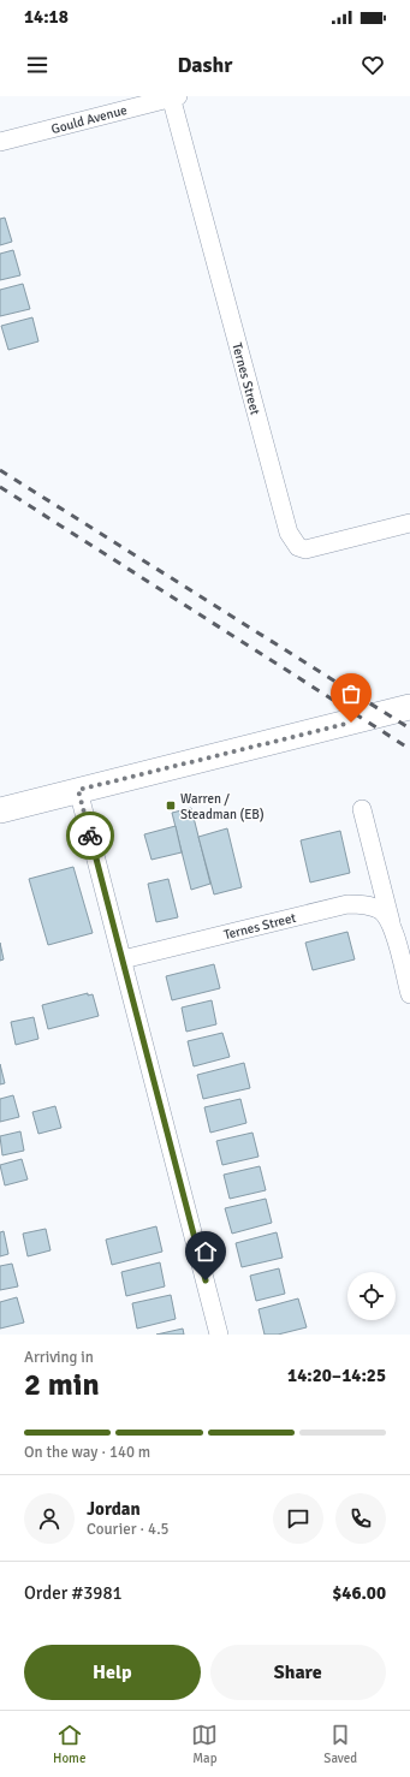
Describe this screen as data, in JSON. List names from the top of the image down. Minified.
{"streets":{"street":["Gould Avenue","Ternes Street"]},"crossings":[["Gould Avenue","Ternes Street"]],"places":{"transit":["Warren / Steadman (EB)"]},"page":{"status":"14:18","header":"Dashr","heading":["2 min","Arriving in","14:20–14:25"],"panel":["Jordan","Courier · 4.5","Order #3981","$46.00"],"bar":"On the way · 140 m","buttons":["Help","Share"],"tabs":["Home","Map","Saved"]}}
